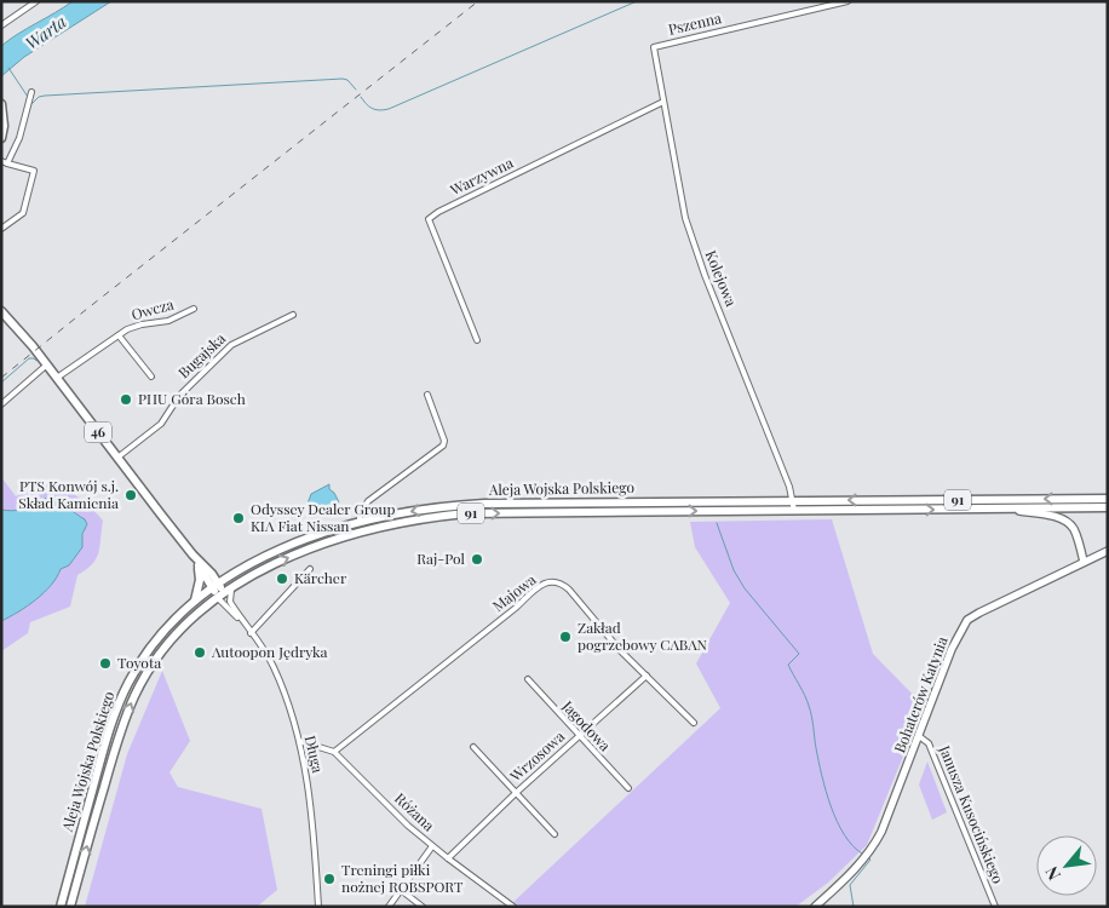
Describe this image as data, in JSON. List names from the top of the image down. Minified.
{"streets":{"main road":["46","Aleja Wojska Polskiego","91"],"street":["Pszenna","Warzywna","Kolejowa","Owcza","Bugajska","Majowa","Bohaterów Katynia","Jagodowa","Długa","Wrzosowa","Różana","Janusza Kusocińskiego"]},"crossings":[["Pszenna","Kolejowa"],["Warzywna","Kolejowa"],["Kolejowa","Aleja Wojska Polskiego"],["Owcza","46"],["Bugajska","46"],["46","Aleja Wojska Polskiego"],["Aleja Wojska Polskiego","Długa"],["Majowa","Wrzosowa"],["Majowa","Różana"],["Bohaterów Katynia","Janusza Kusocińskiego"],["Jagodowa","Wrzosowa"],["Długa","Różana"],["Wrzosowa","Różana"]],"water":["Warta"],"places":["PHU Góra Bosch","PTS Konwój s.j. Skład Kamienia","Odyssey Dealer Group KIA Fiat Nissan","Raj-Pol","Kärcher","Zakład pogrzebowy CABAN","Autoopon Jędryka","Toyota","Treningi piłki nożnej ROBSPORT"],"north":"bottom left"}
